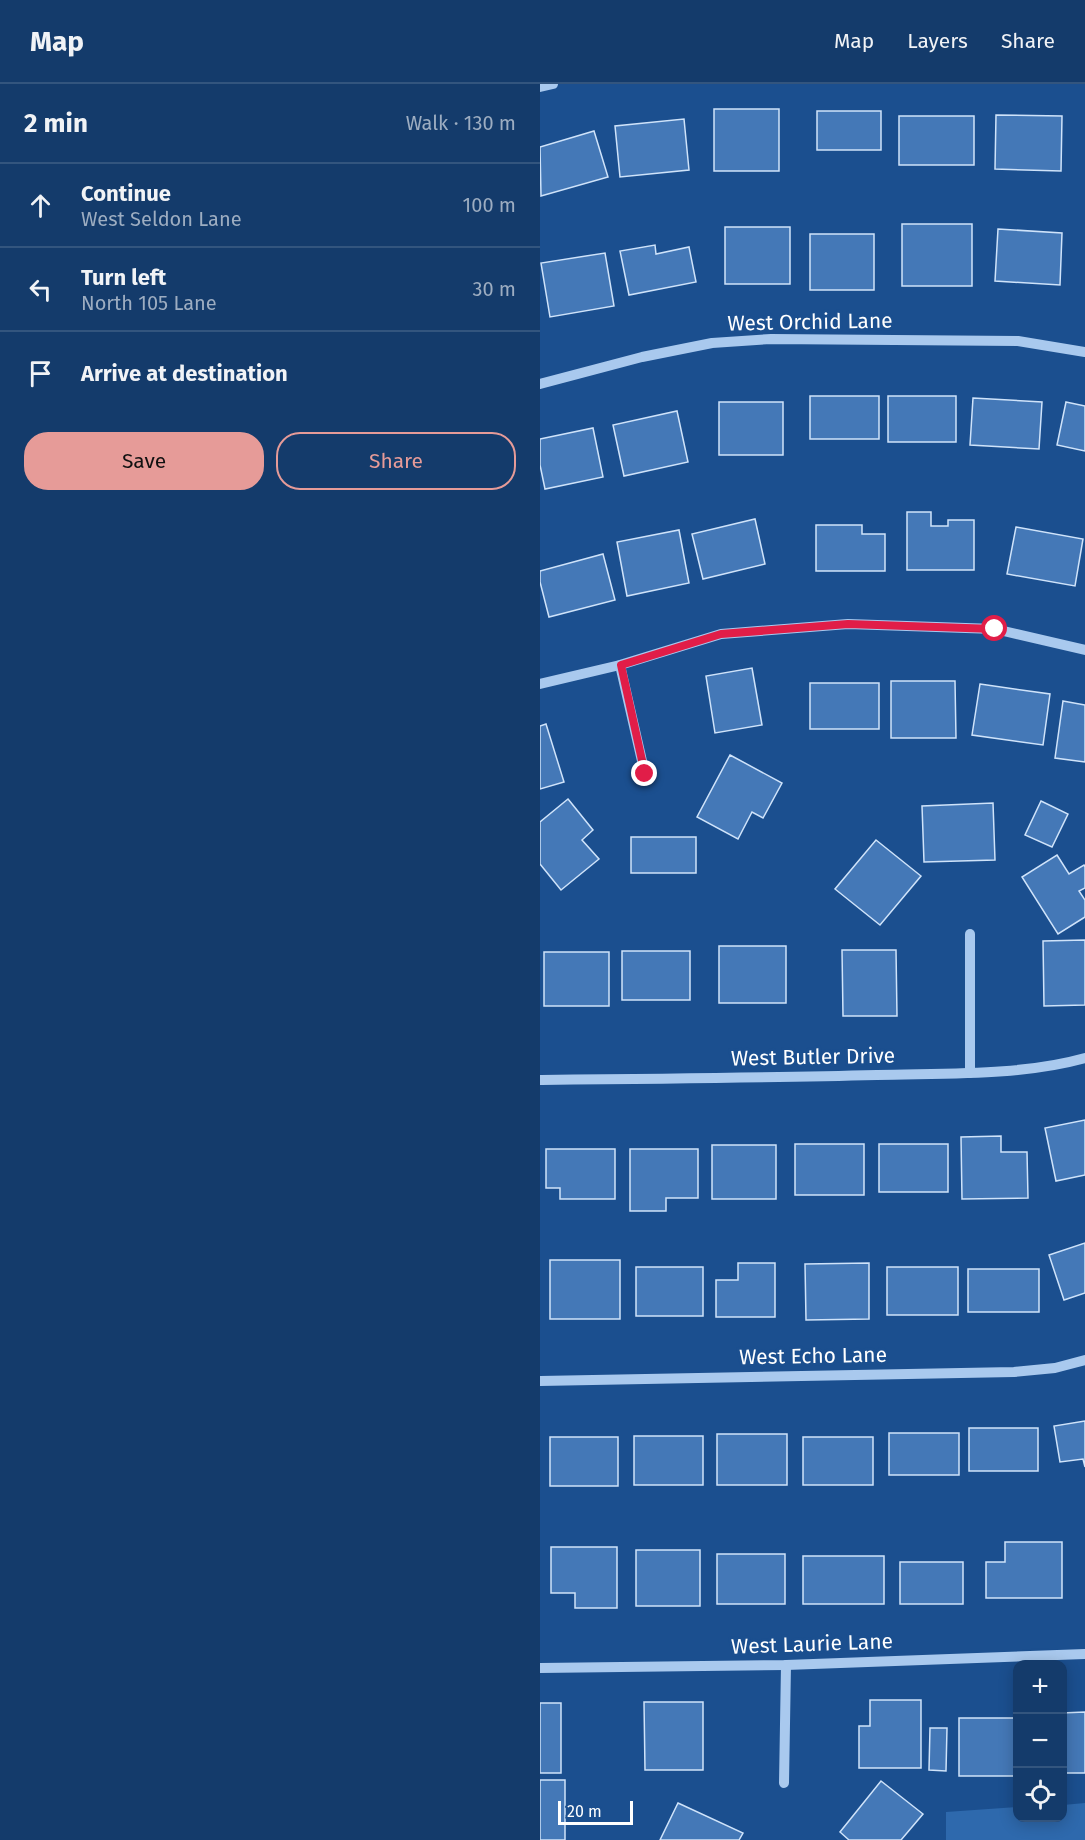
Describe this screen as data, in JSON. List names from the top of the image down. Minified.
{"streets":{"street":["West Orchid Lane","West Butler Drive","West Echo Lane","West Laurie Lane"]},"scale_bar":"20 m","page":{"header":"Map","nav":["Map","Layers","Share"],"heading":["2 min","Walk · 130 m"],"list":[["Continue","West Seldon Lane","100 m"],["Turn left","North 105 Lane","30 m"],"Arrive at destination"],"buttons":["Save","Share"],"map_buttons":["+","−"],"scale":"20 m"}}
